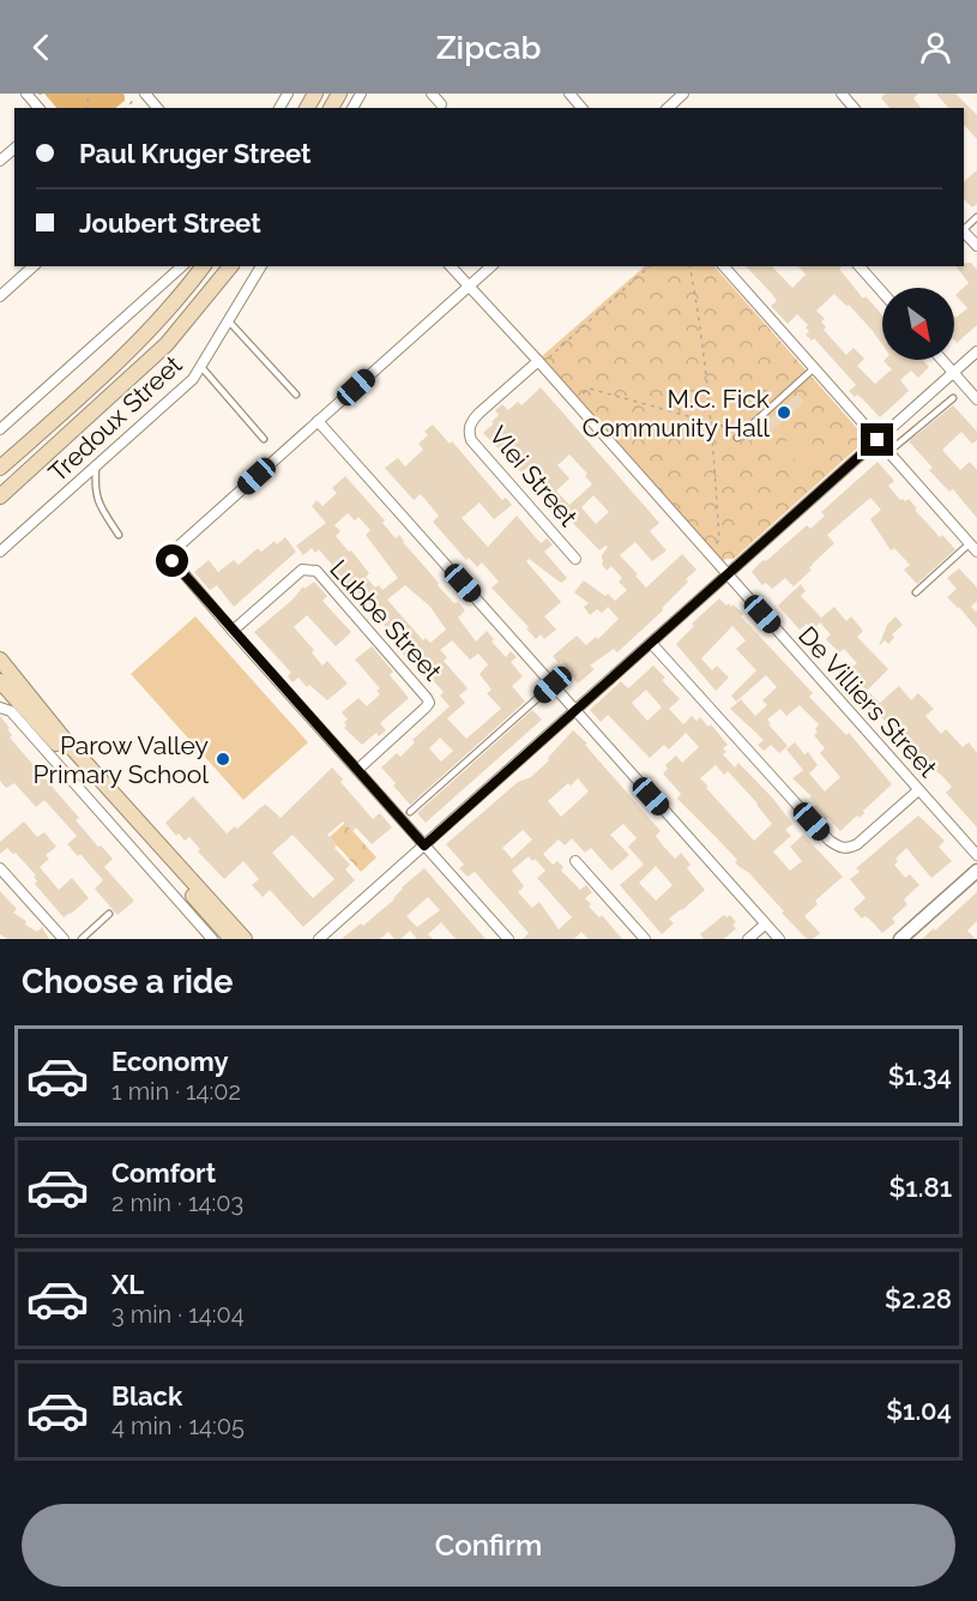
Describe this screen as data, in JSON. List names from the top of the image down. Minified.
{"streets":{"street":["Tredoux Street","Vlei Street","Lubbe Street","De Villiers Street"]},"crossings":[["Vlei Street","De Villiers Street"]],"places":["M.C. Fick Community Hall","Parow Valley Primary School"],"north":"bottom right","page":{"header":"Zipcab","banner":["Paul Kruger Street","Joubert Street"],"heading":"Choose a ride","list":[{"name":"Economy","note":"1 min · 14:02","value":"$1.34"},{"name":"Comfort","note":"2 min · 14:03","value":"$1.81"},{"name":"XL","note":"3 min · 14:04","value":"$2.28"},{"name":"Black","note":"4 min · 14:05","value":"$1.04"}],"buttons":"Confirm"}}
